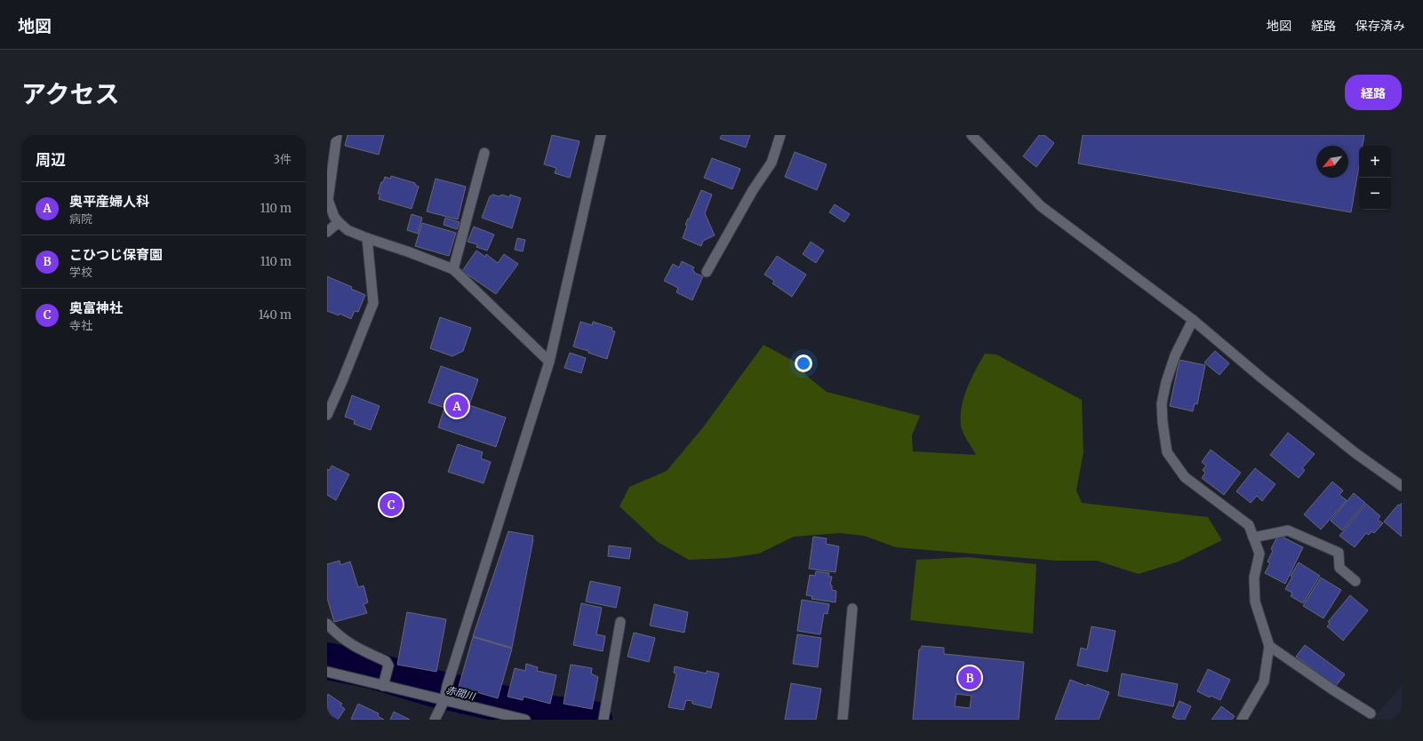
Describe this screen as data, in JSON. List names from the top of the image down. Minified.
{"water":["赤間川"],"north":"bottom left","page":{"header":"地図","nav":["地図","経路","保存済み"],"title":"アクセス","buttons":"経路","heading":["周辺","3件"],"map_buttons":["+","−"],"list":[{"mark":"A","name":"奥平産婦人科","note":"病院","value":"110 m"},{"mark":"B","name":"こひつじ保育園","note":"学校","value":"110 m"},{"mark":"C","name":"奥富神社","note":"寺社","value":"140 m"}],"pins":["A","C","B"]}}
